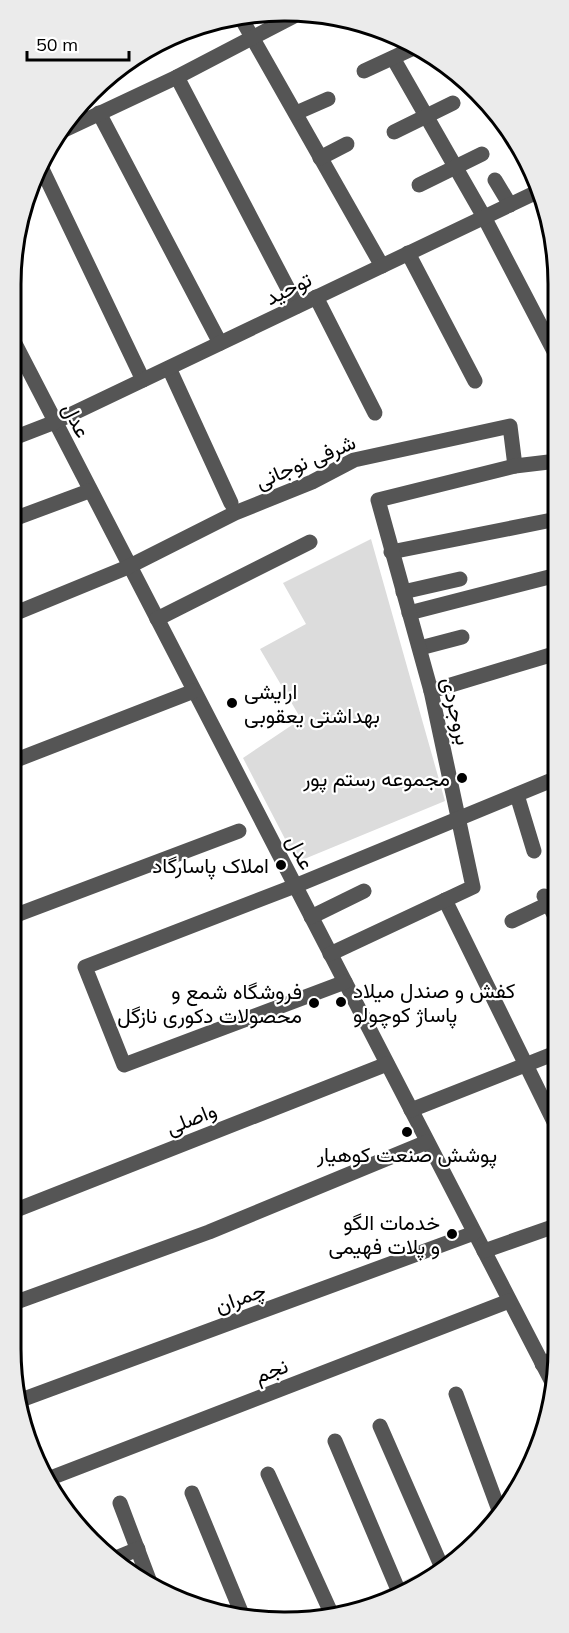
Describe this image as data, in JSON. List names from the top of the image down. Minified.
{"streets":{"street":["توحید","عدل","شرفی نوجانی","بروجردی","واصلی","چمران","نجم"]},"crossings":[["توحید","عدل"],["عدل","شرفی نوجانی"],["عدل","بروجردی"],["عدل","واصلی"],["عدل","چمران"],["عدل","نجم"],["شرفی نوجانی","بروجردی"]],"places":["ارایشی بهداشتی یعقوبی","مجموعه رستم پور","املاک پاسارگاد","کفش و صندل میلاد پاساژ کوچولو","فروشگاه شمع و محصولات دکوری نازگل","پوشش صنعت کوهیار","خدمات الگو و پلات فهیمی"],"scale_bar":"50 m"}
